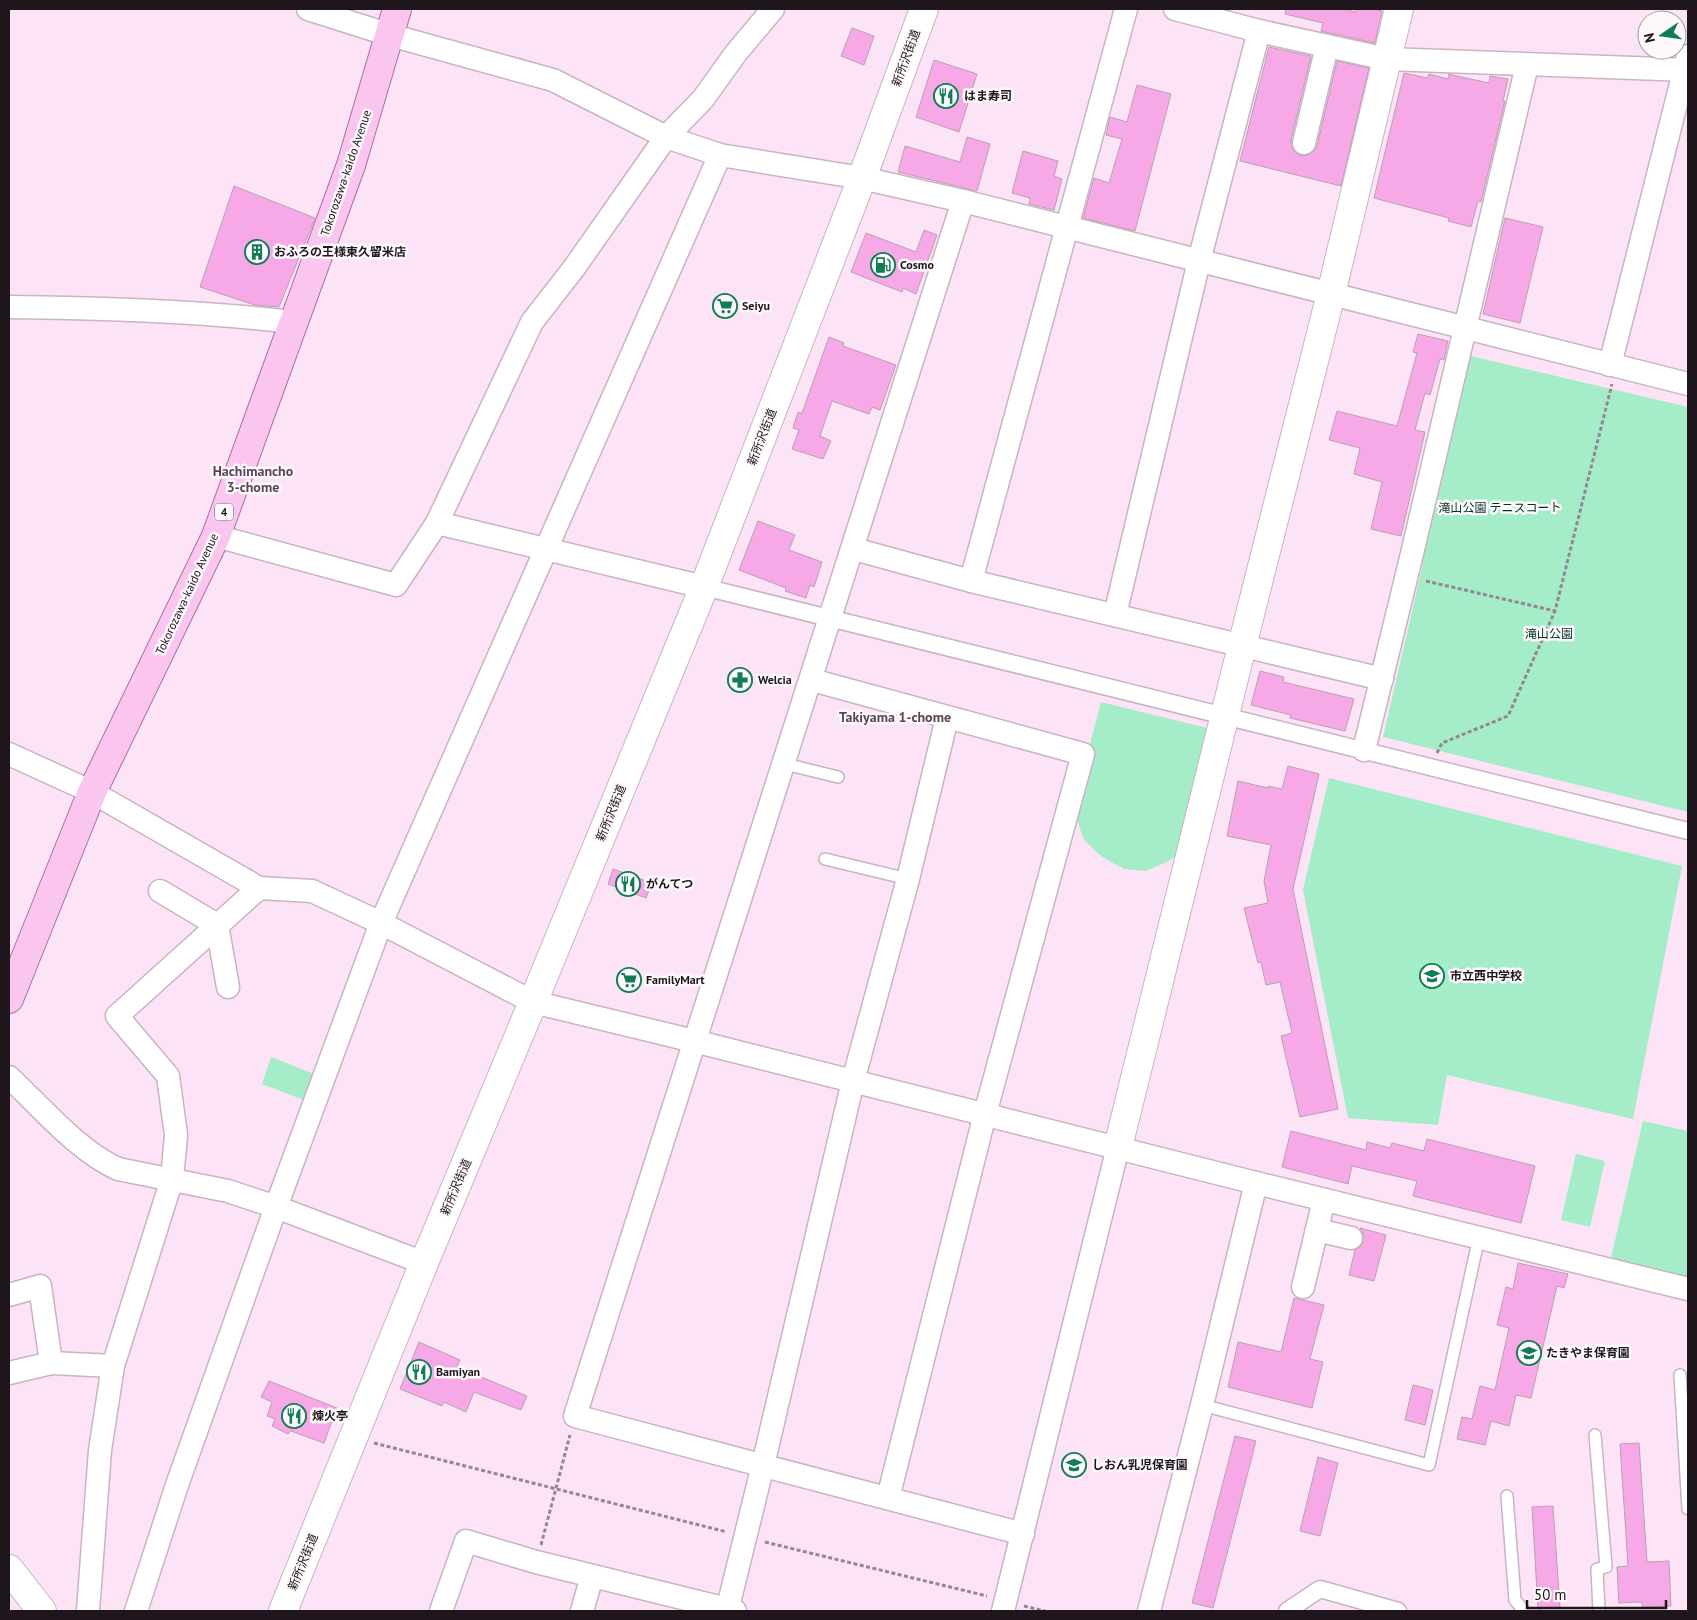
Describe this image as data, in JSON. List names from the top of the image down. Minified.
{"streets":{"main road":["Tokorozawa-kaido Avenue","4"],"street":["新所沢街道"]},"districts":["Hachimancho 3-chome","Takiyama 1-chome"],"parks":["滝山公園 テニスコート","滝山公園"],"places":{"restaurant":["はま寿司","がんてつ","Bamiyan","煉火亭"],"building":["おふろの王様東久留米店"],"fuel station":["Cosmo"],"supermarket":["Seiyu","FamilyMart"],"pharmacy":["Welcia"],"school or university":["市立西中学校","たきやま保育園","しおん乳児保育園"]},"scale_bar":"50 m","north":"left"}
